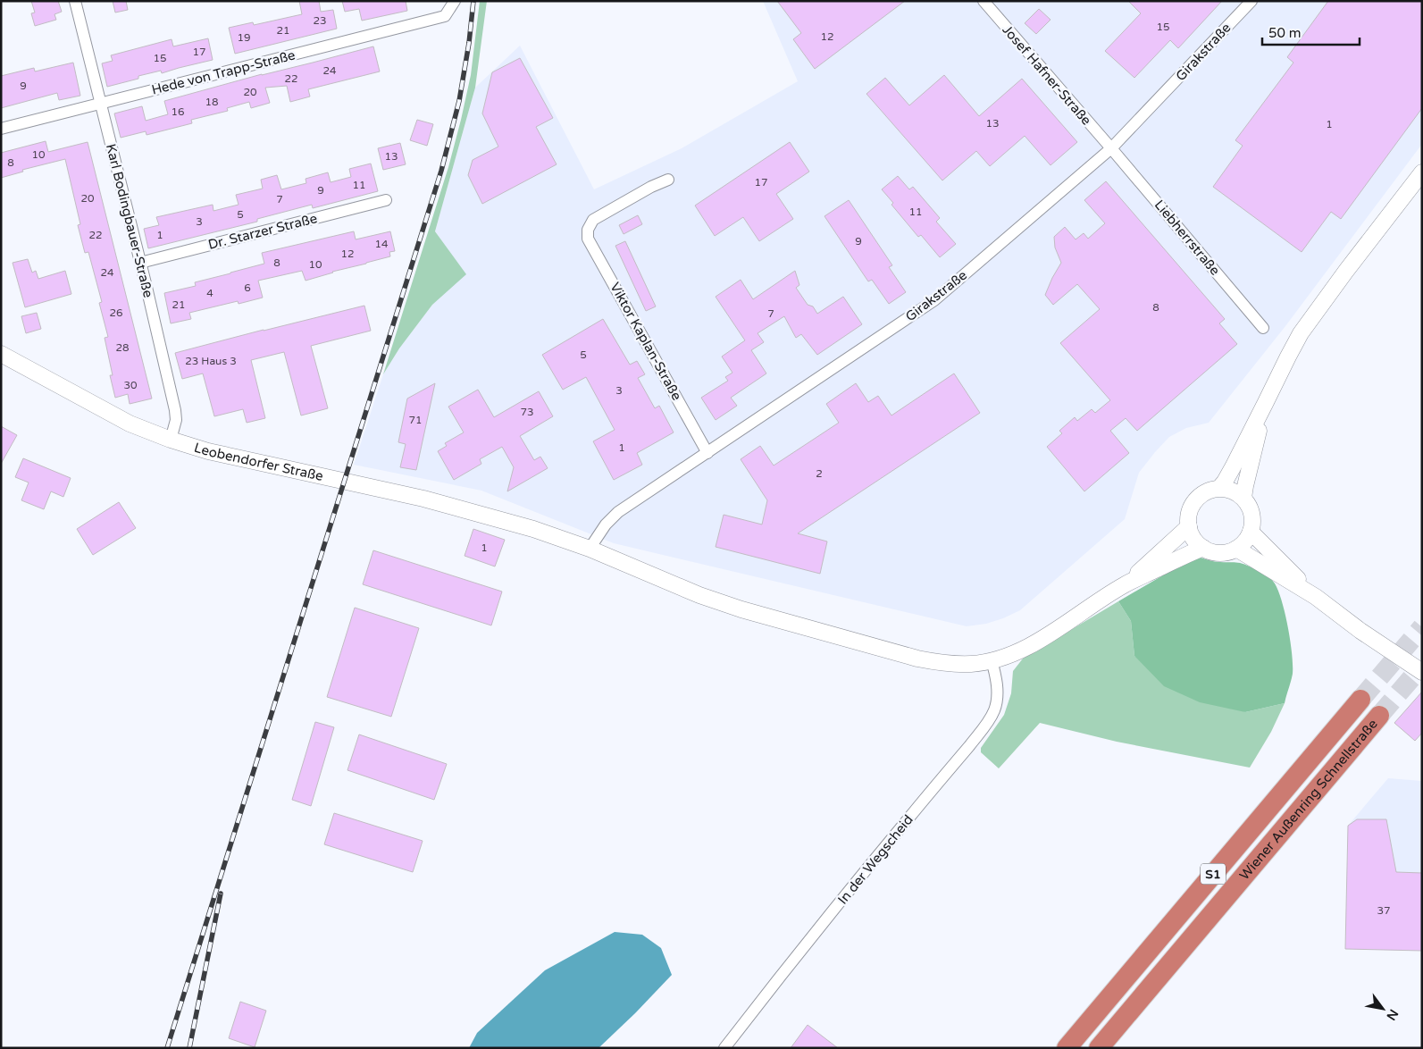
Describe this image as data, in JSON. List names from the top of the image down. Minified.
{"streets":{"highway":["Wiener Außenring Schnellstraße","S1"],"main road":["Leobendorfer Straße"],"street":["Girakstraße","Hede von Trapp-Straße","Josef Hafner-Straße","Karl Bodingbauer-Straße","Dr. Starzer Straße","Liebherrstraße","Viktor Kaplan-Straße","In der Wegscheid"]},"crossings":[["Girakstraße","Josef Hafner-Straße"],["Girakstraße","Liebherrstraße"],["Girakstraße","Viktor Kaplan-Straße"],["Girakstraße","Leobendorfer Straße"],["Hede von Trapp-Straße","Karl Bodingbauer-Straße"],["Josef Hafner-Straße","Liebherrstraße"],["Karl Bodingbauer-Straße","Dr. Starzer Straße"],["Karl Bodingbauer-Straße","Leobendorfer Straße"],["Leobendorfer Straße","In der Wegscheid"]],"house_numbers":["23","15","21","12","19","17","15","24","22","9","20","18","16","13","1","10","13","8","17","11","9","20","7","11","5","3","22","1","9","14","12","8","10","24","6","4","21","8","26","7","28","5","23 Haus 3","30","3","73","71","1","2","1","37"],"scale_bar":"50 m","north":"bottom right"}
